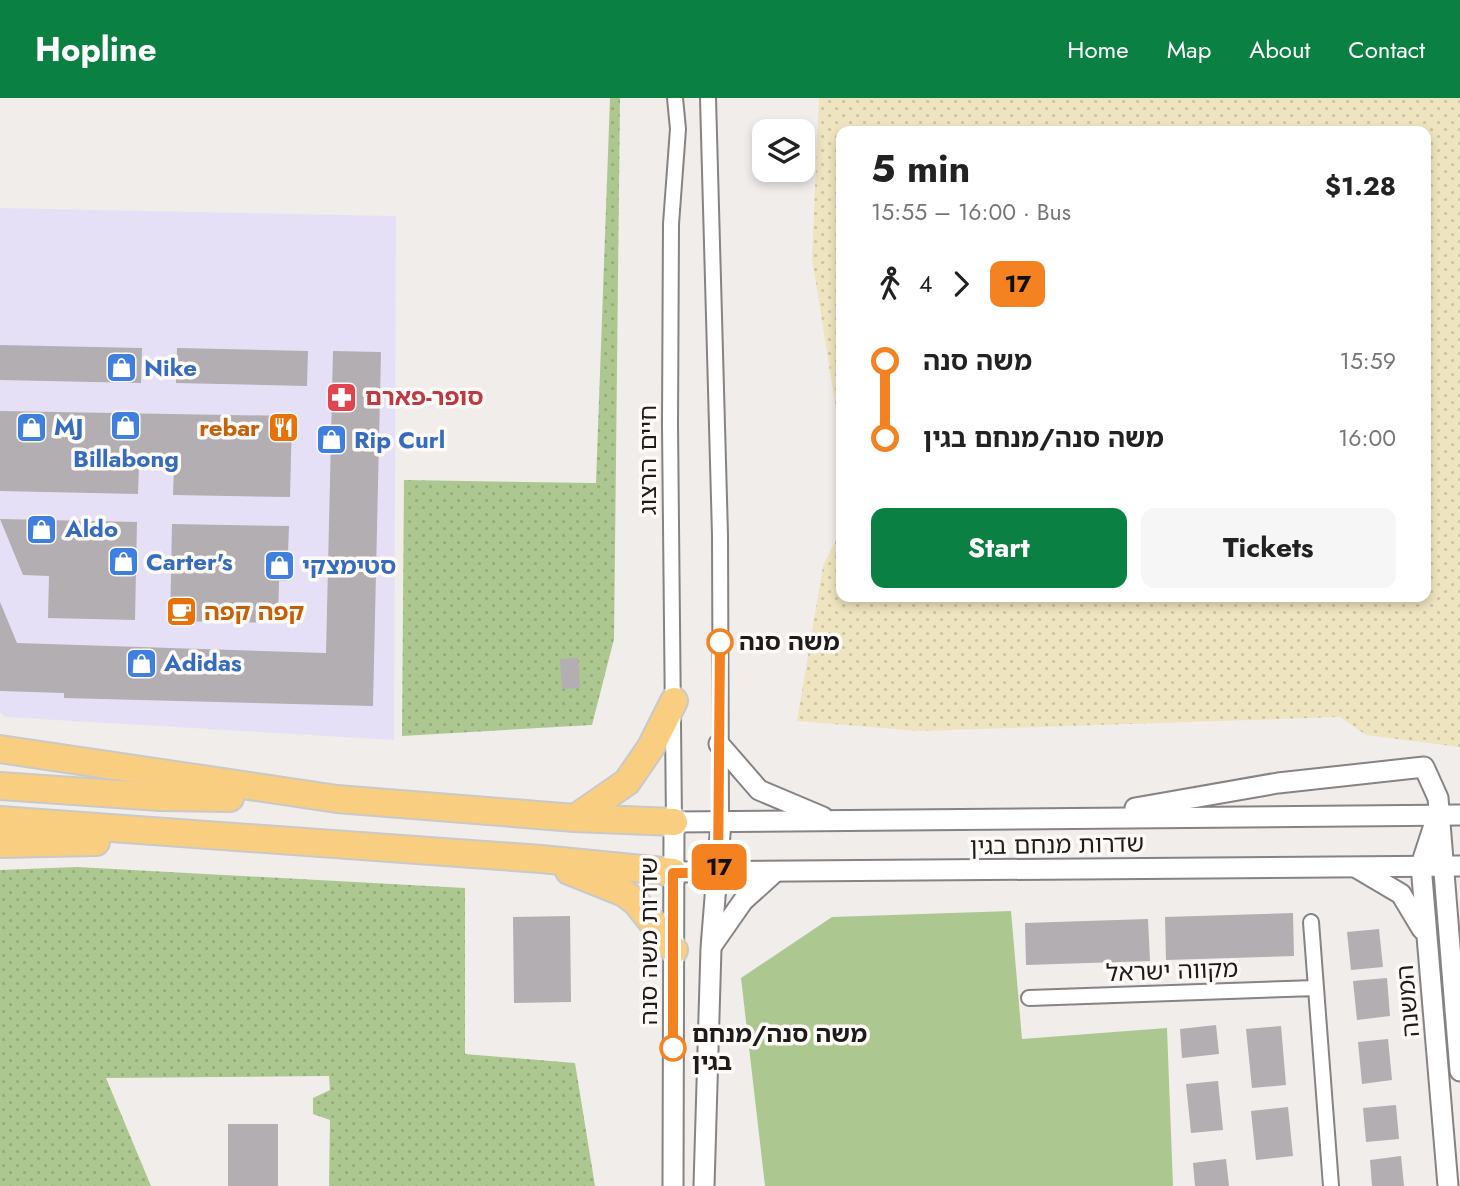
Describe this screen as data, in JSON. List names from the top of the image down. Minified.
{"streets":{"main road":["שדרות מנחם בגין","שדרות משה סנה","המשנה"],"street":["חיים הרצוג","מקווה ישראל"]},"crossings":[["חיים הרצוג","שדרות מנחם בגין"],["חיים הרצוג","שדרות משה סנה"],["שדרות מנחם בגין","שדרות משה סנה"],["שדרות מנחם בגין","המשנה"]],"places":{"shop":["Nike","Billabong","MJ","Rip Curl","Aldo","Carter's","סטימצקי","Adidas"],"pharmacy":["סופר-פארם"],"restaurant":["rebar"],"cafe":["קפה קפה"],"other":["משה סנה","משה סנה/מנחם בגין"]},"lines":["bus line 17"],"page":{"header":"Hopline","nav":["Home","Map","About","Contact"],"on_map":"17","heading":["5 min","15:55 – 16:00 · Bus","$1.28"],"legs":["4","17"],"list":[{"name":"משה סנה","value":"15:59"},{"name":"משה סנה/מנחם בגין","value":"16:00"}],"buttons":["Start","Tickets"]}}
